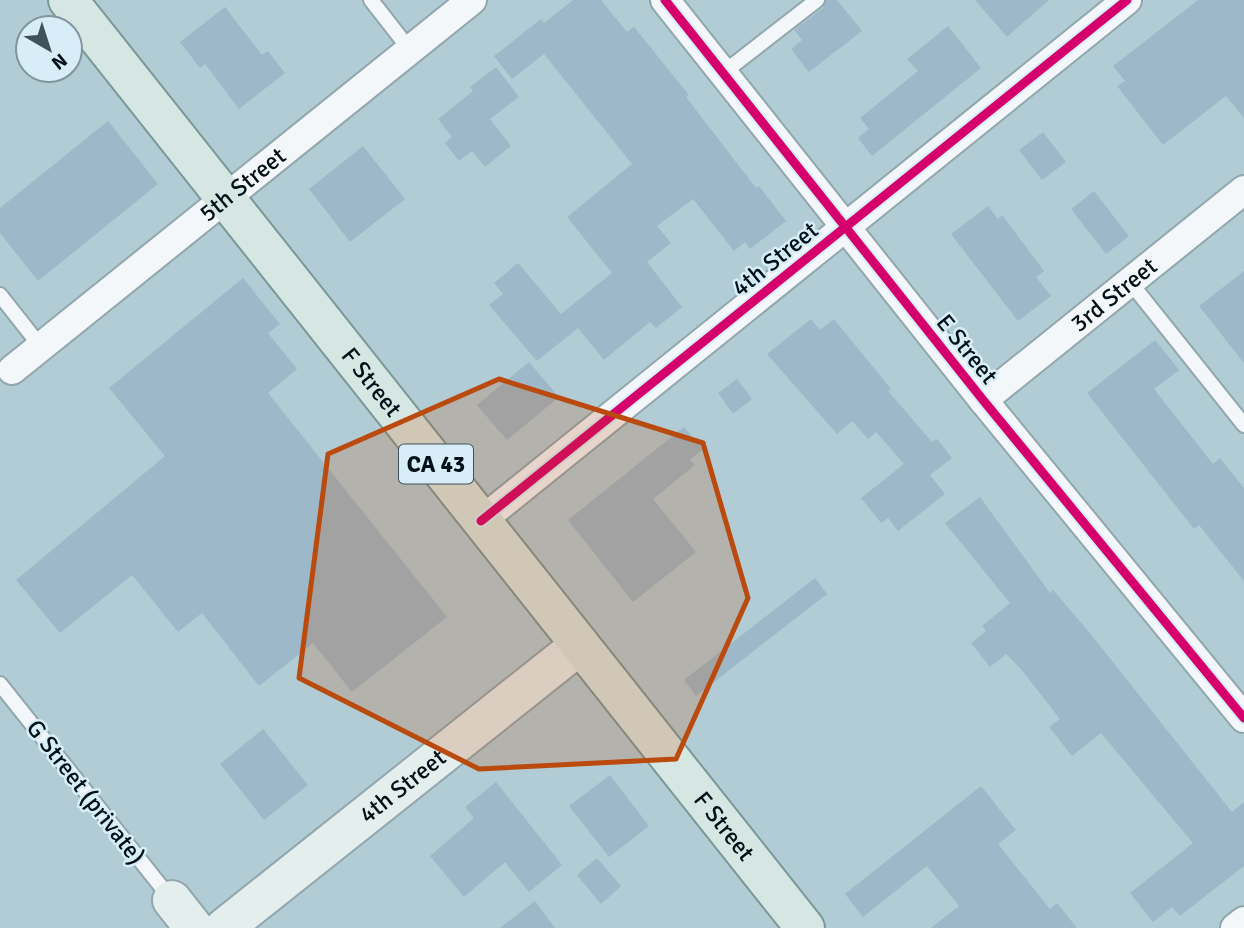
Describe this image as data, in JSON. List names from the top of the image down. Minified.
{"streets":{"main road":["F Street","CA 43"],"street":["5th Street","4th Street","3rd Street","E Street"],"lane":["G Street (private)"]},"crossings":[["5th Street","F Street"],["4th Street","E Street"],["4th Street","F Street"],["3rd Street","E Street"]],"north":"bottom right"}
